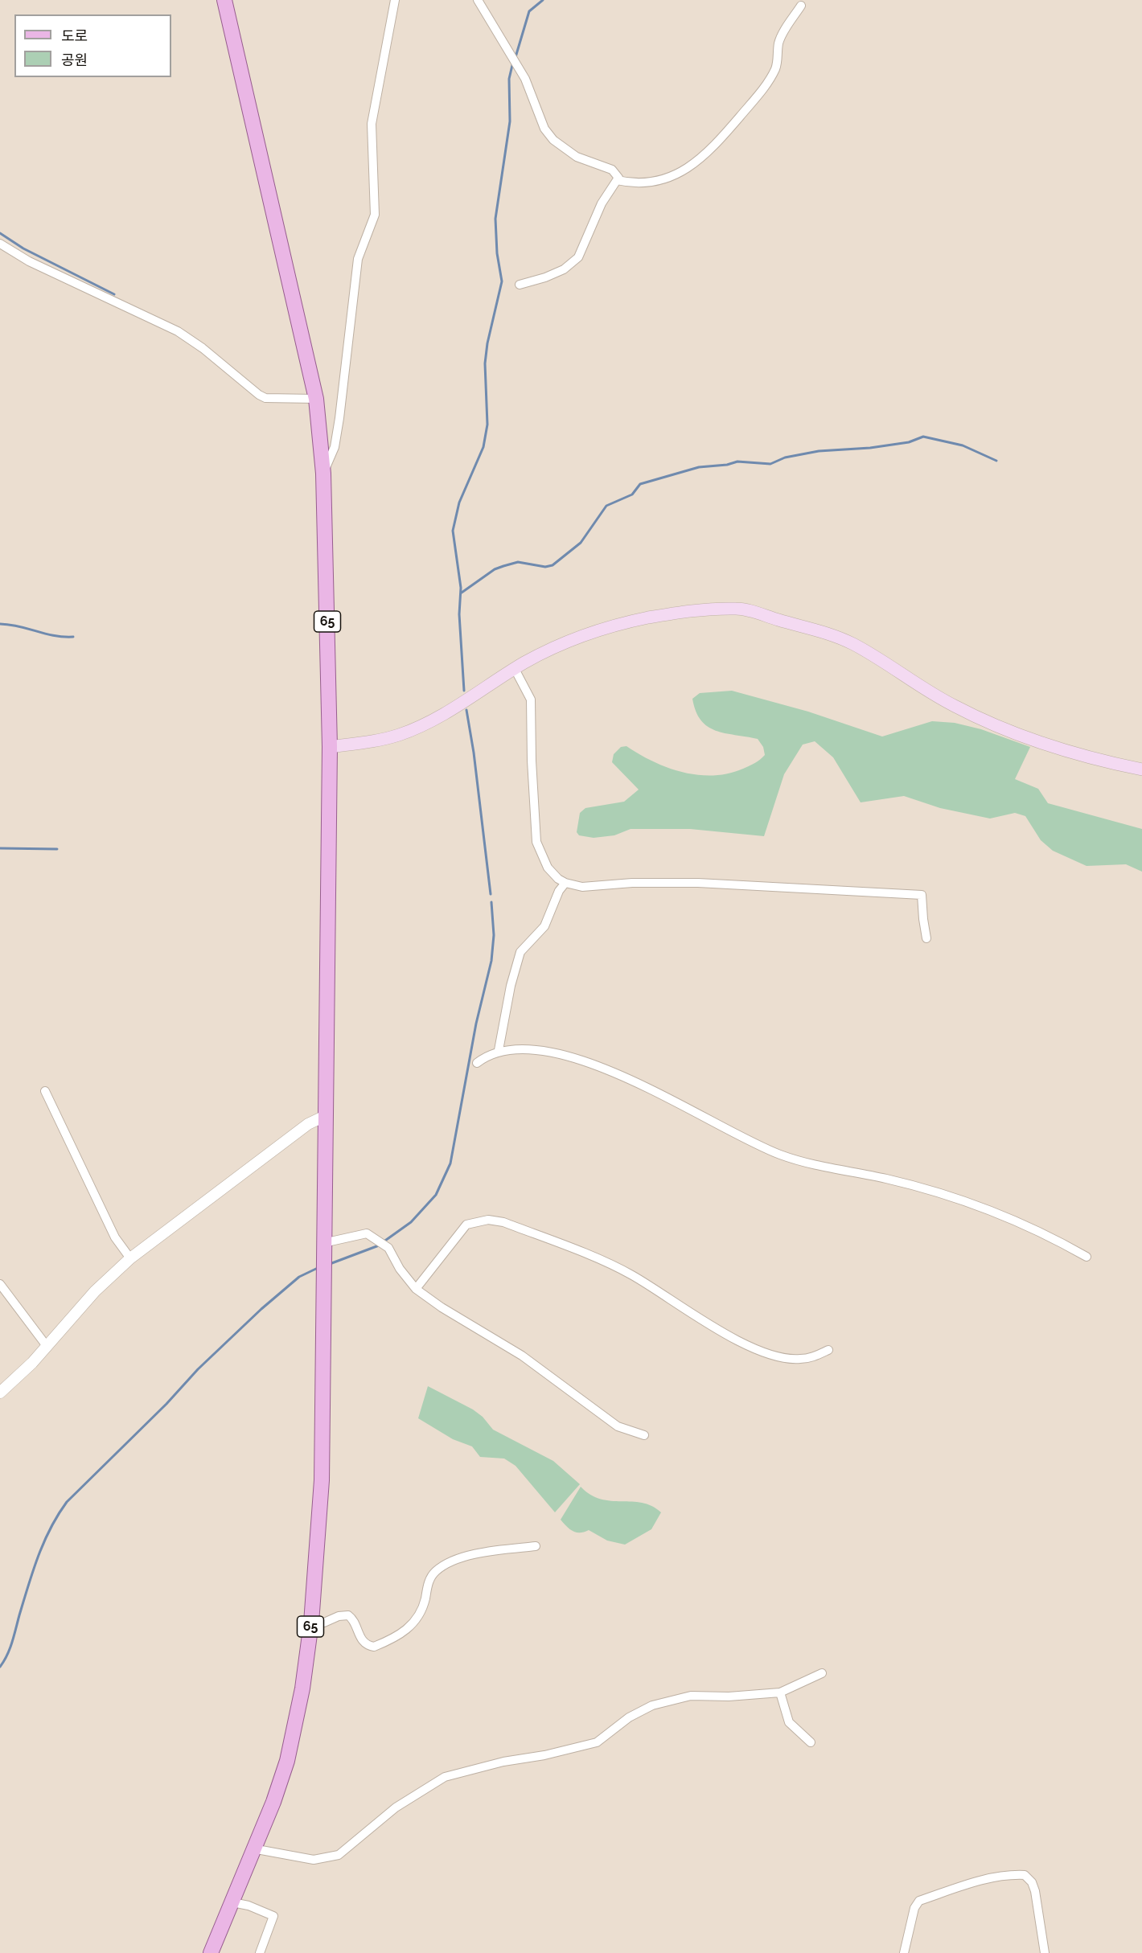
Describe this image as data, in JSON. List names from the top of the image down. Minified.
{"streets":{"main road":["65"]},"legend":["도로","공원"]}
